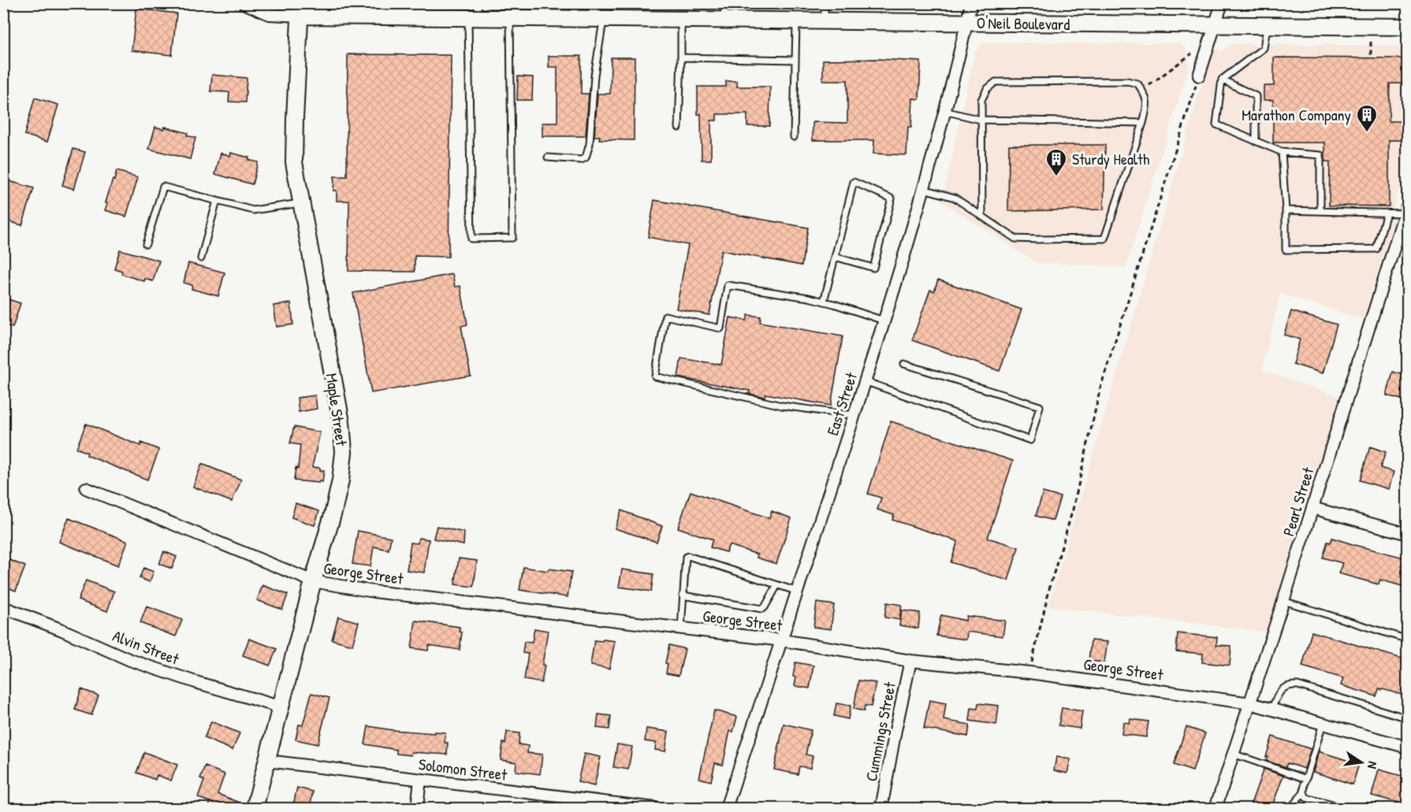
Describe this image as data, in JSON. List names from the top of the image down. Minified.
{"streets":{"main road":["O'Neil Boulevard","Maple Street"],"street":["East Street","Pearl Street","George Street","Alvin Street","Cummings Street","Solomon Street"]},"crossings":[["O'Neil Boulevard","East Street"],["O'Neil Boulevard","Maple Street"],["East Street","George Street"],["Maple Street","George Street"],["Maple Street","Alvin Street"],["Maple Street","Solomon Street"],["Pearl Street","George Street"],["George Street","Cummings Street"]],"places":{"building":["Marathon Company","Sturdy Health"]},"north":"right"}
